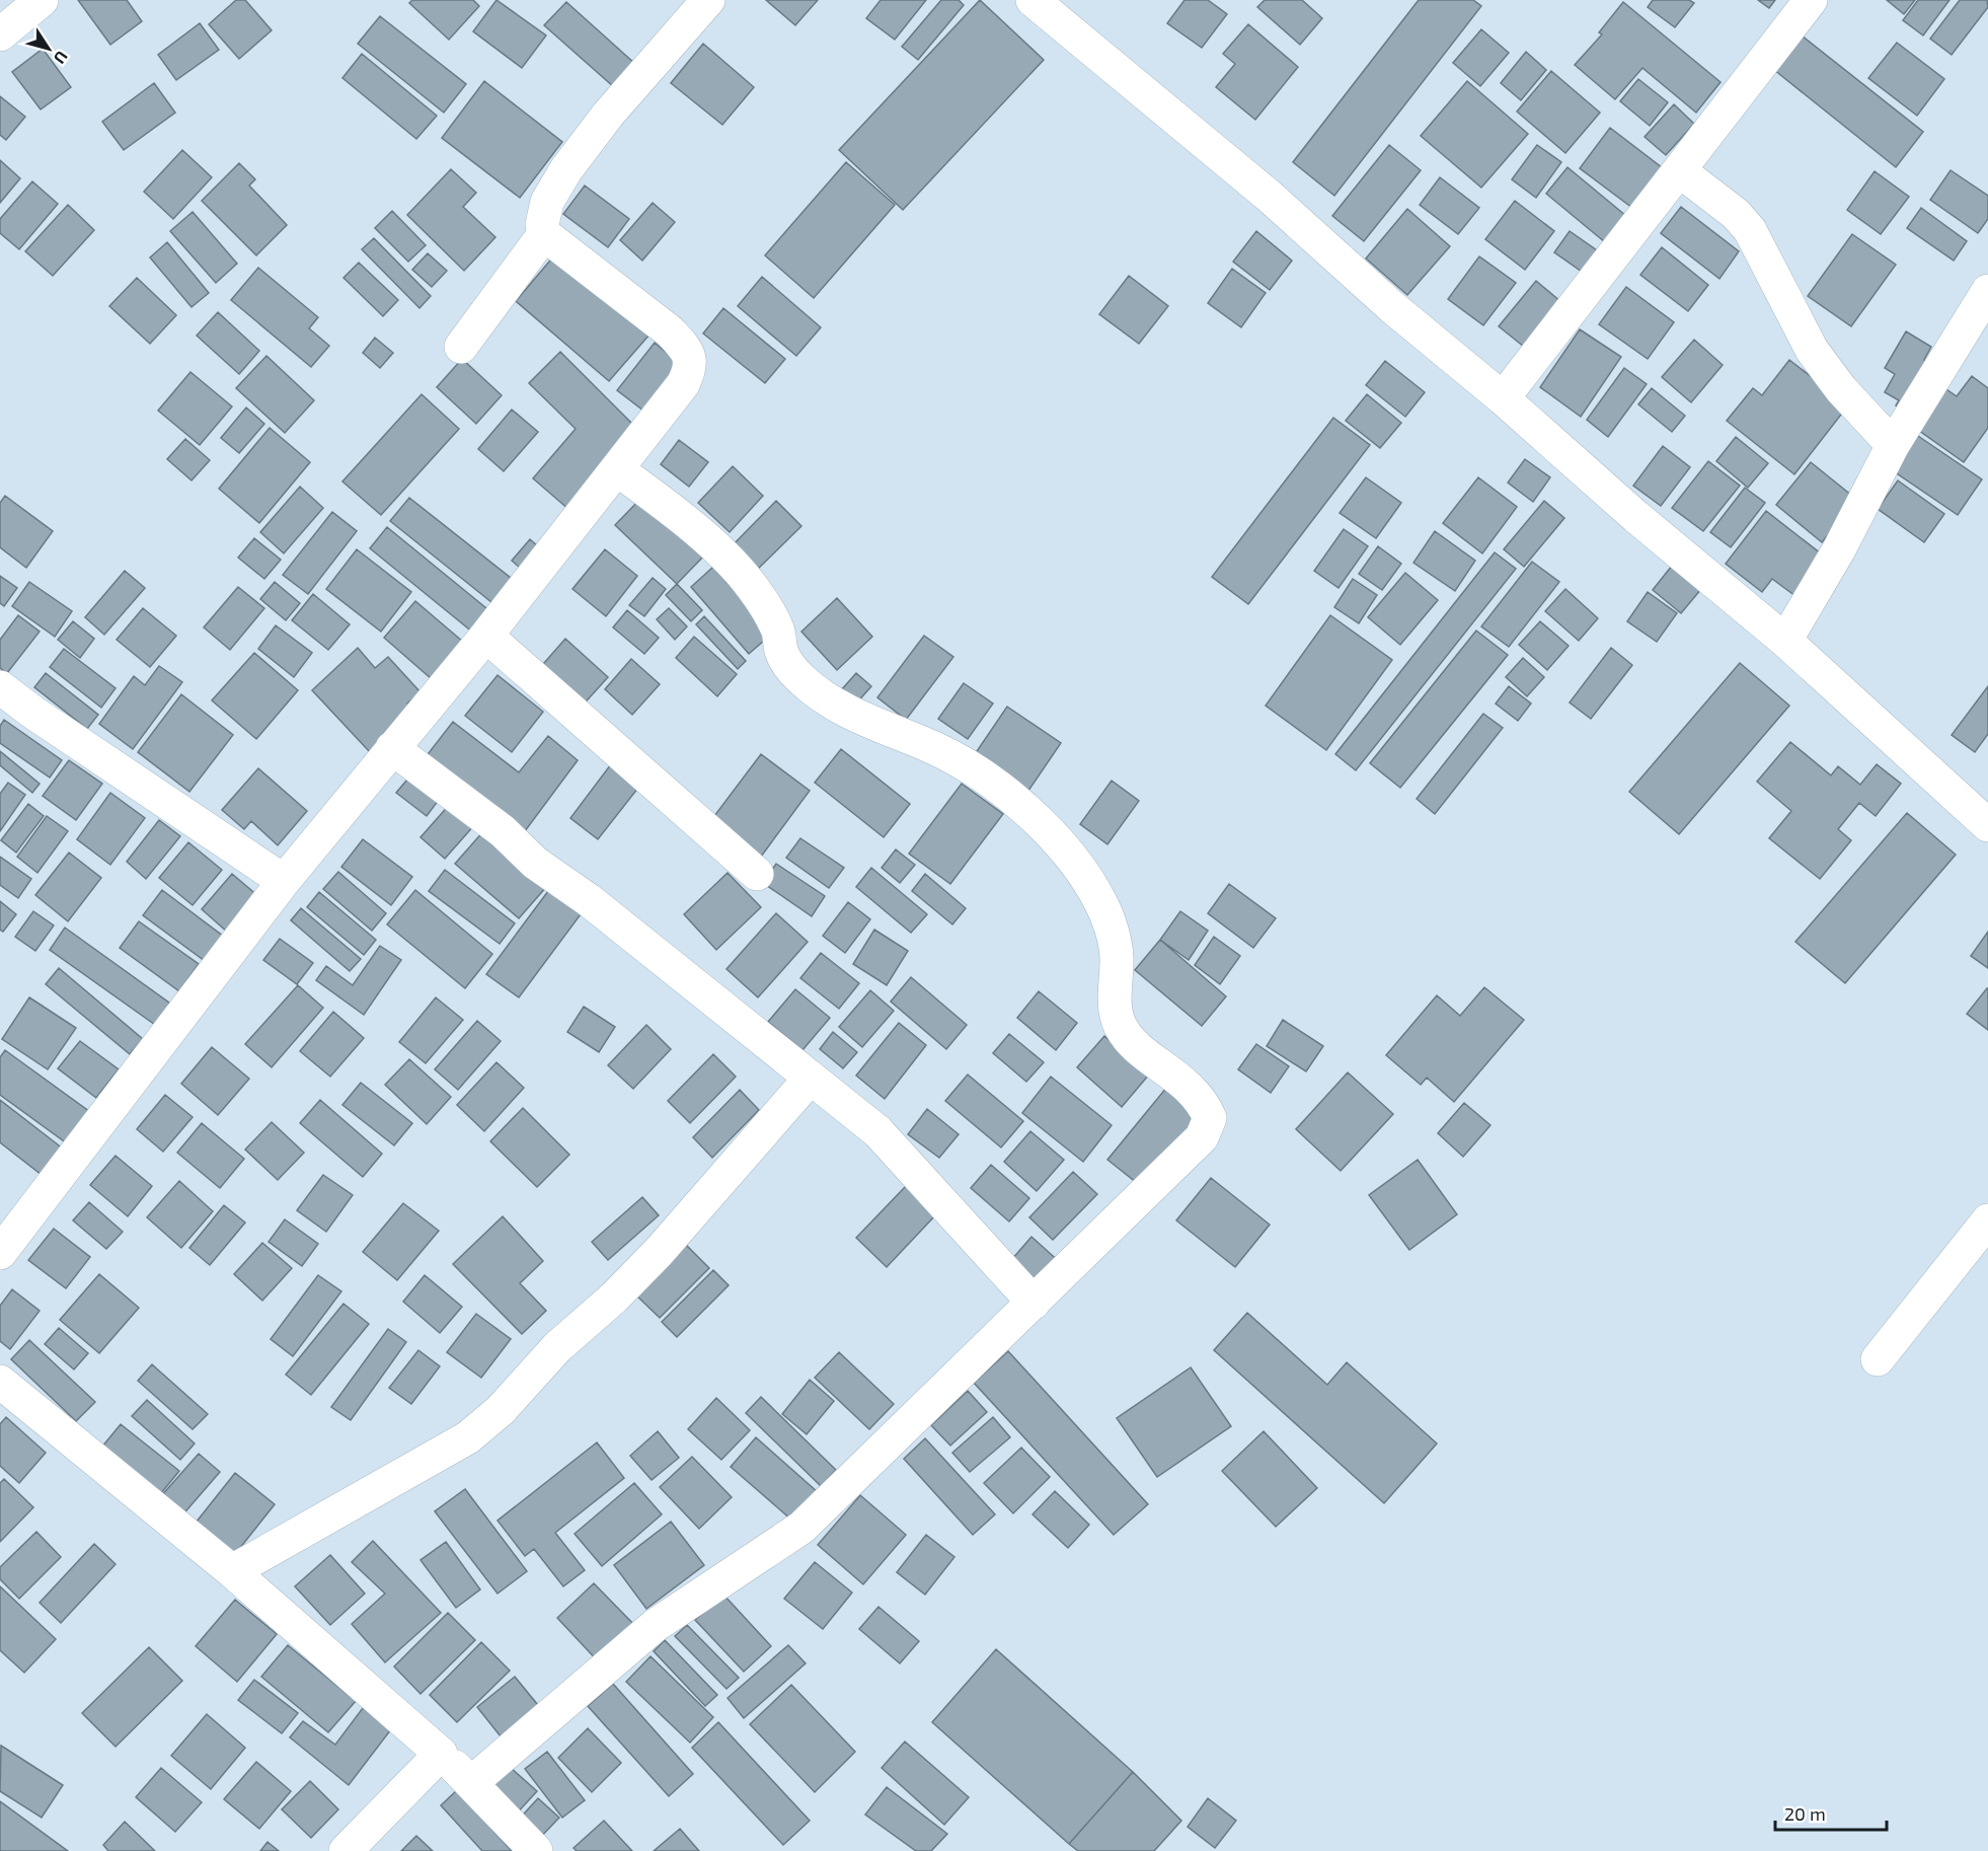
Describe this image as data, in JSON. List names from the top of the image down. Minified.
{"scale_bar":"20 m","north":"bottom right"}
